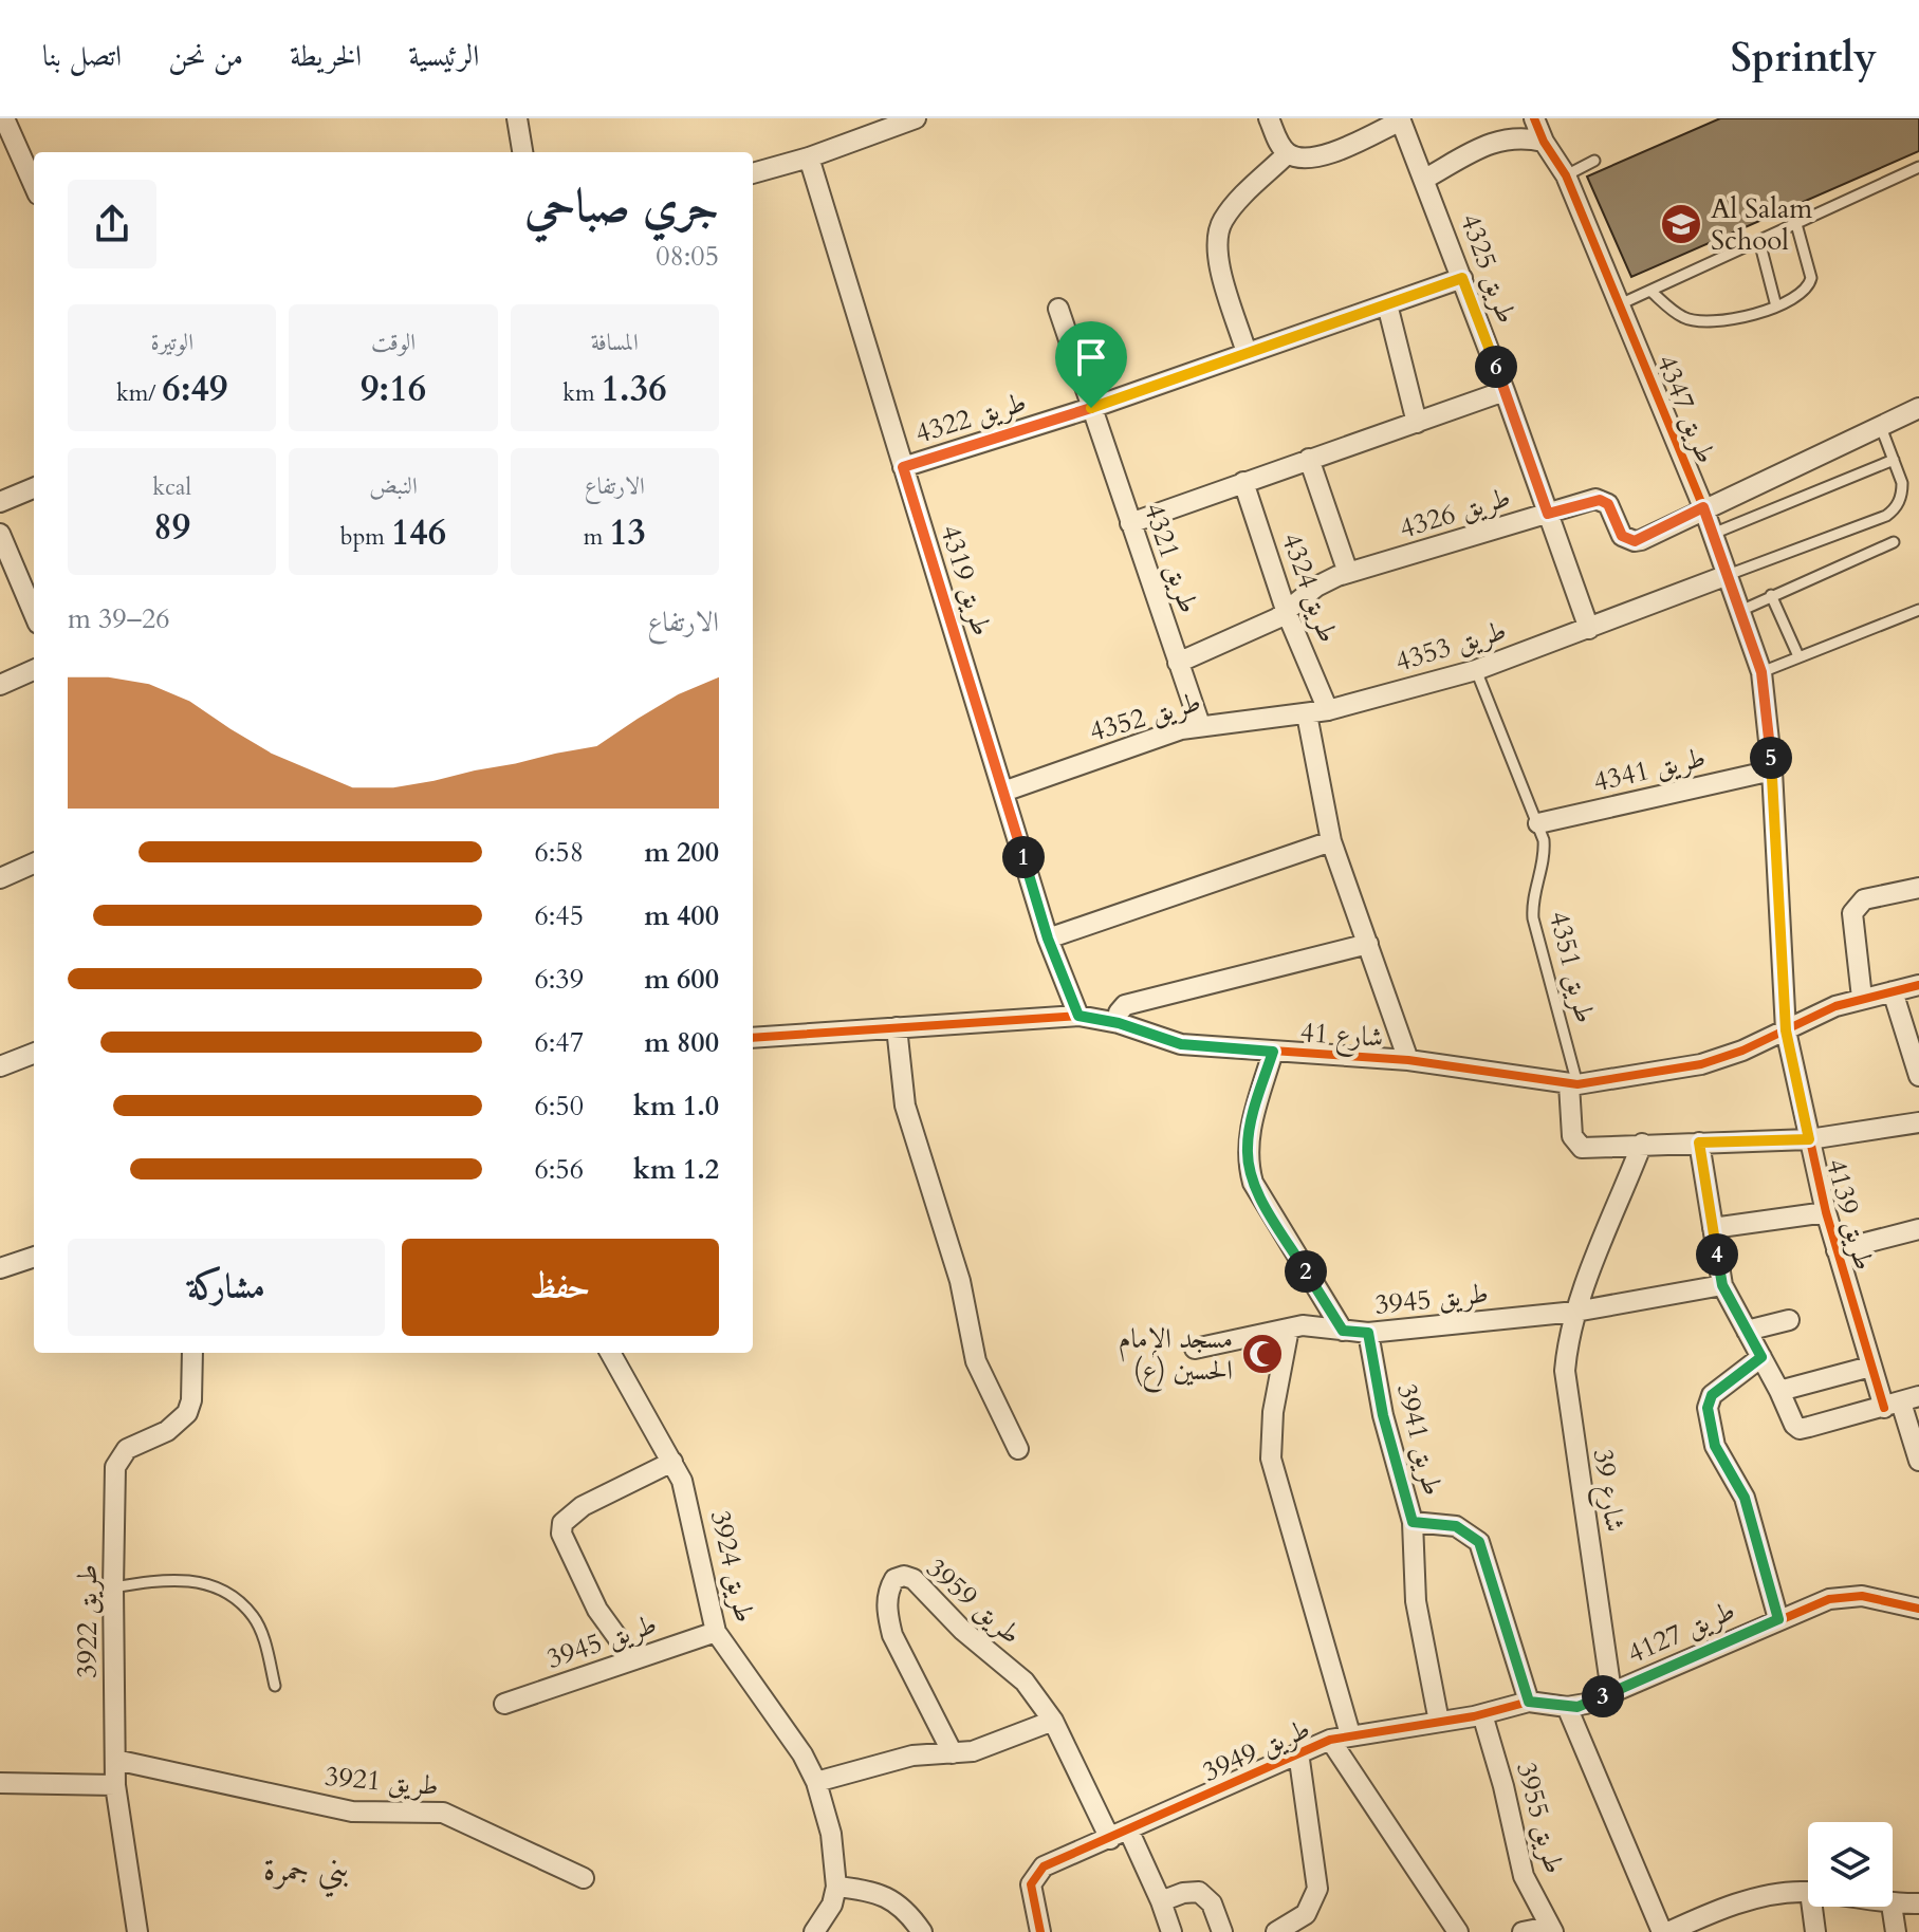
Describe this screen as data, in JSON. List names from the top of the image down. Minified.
{"streets":{"street":["طريق 4325","طريق 4347","طريق 4322","طريق 4326","طريق 4321","طريق 4319","طريق 4324","طريق 4353","طريق 4352","طريق 4341","شارع 41","طريق 4139","طريق 3945","طريق 3941","شارع 39","طريق 3924","طريق 3959","طريق 3922","طريق 4127","طريق 3949","طريق 3921","طريق 3955"],"lane":["طريق 4351"]},"crossings":[["طريق 4325","طريق 4322"],["طريق 4325","طريق 4326"],["طريق 4325","طريق 4353"],["طريق 4347","طريق 4326"],["طريق 4347","طريق 4353"],["طريق 4347","طريق 4341"],["طريق 4347","شارع 41"],["طريق 4347","طريق 4139"],["طريق 4322","طريق 4321"],["طريق 4322","طريق 4319"],["طريق 4326","طريق 4321"],["طريق 4326","طريق 4324"],["طريق 4321","طريق 4352"],["طريق 4319","طريق 4352"],["طريق 4319","شارع 41"],["طريق 4324","طريق 4353"],["طريق 4353","طريق 4352"],["طريق 4353","طريق 4351"],["طريق 4341","طريق 4351"],["طريق 4351","شارع 41"],["شارع 41","طريق 4139"],["طريق 3945","طريق 3941"],["طريق 3945","شارع 39"],["طريق 3945","طريق 3924"],["طريق 3941","طريق 3949"],["شارع 39","طريق 4127"],["طريق 3959","طريق 3949"],["طريق 3922","طريق 3921"],["طريق 3949","طريق 3955"]],"districts":["بني جمرة"],"places":{"school or university":["Al Salam School"],"mosque":["مسجد الإمام الحسين (ع)"]},"page":{"header":"Sprintly","nav":["الرئيسية","الخريطة","من نحن","اتصل بنا"],"heading":["جري صباحي","08:05"],"stats":[["المسافة","1.36 km"],["الوقت","9:16"],["الوتيرة","6:49 /km"],["الارتفاع","13 m"],["النبض","146 bpm"],["kcal","89"]],"pins":["6","5","1","4","2","3"],"chart":["الارتفاع","26–39 m"],"list":[{"name":"200 m","note":"6:58"},{"name":"400 m","note":"6:45"},{"name":"600 m","note":"6:39"},{"name":"800 m","note":"6:47"},{"name":"1.0 km","note":"6:50"},{"name":"1.2 km","note":"6:56"}],"buttons":["حفظ","مشاركة"]}}
